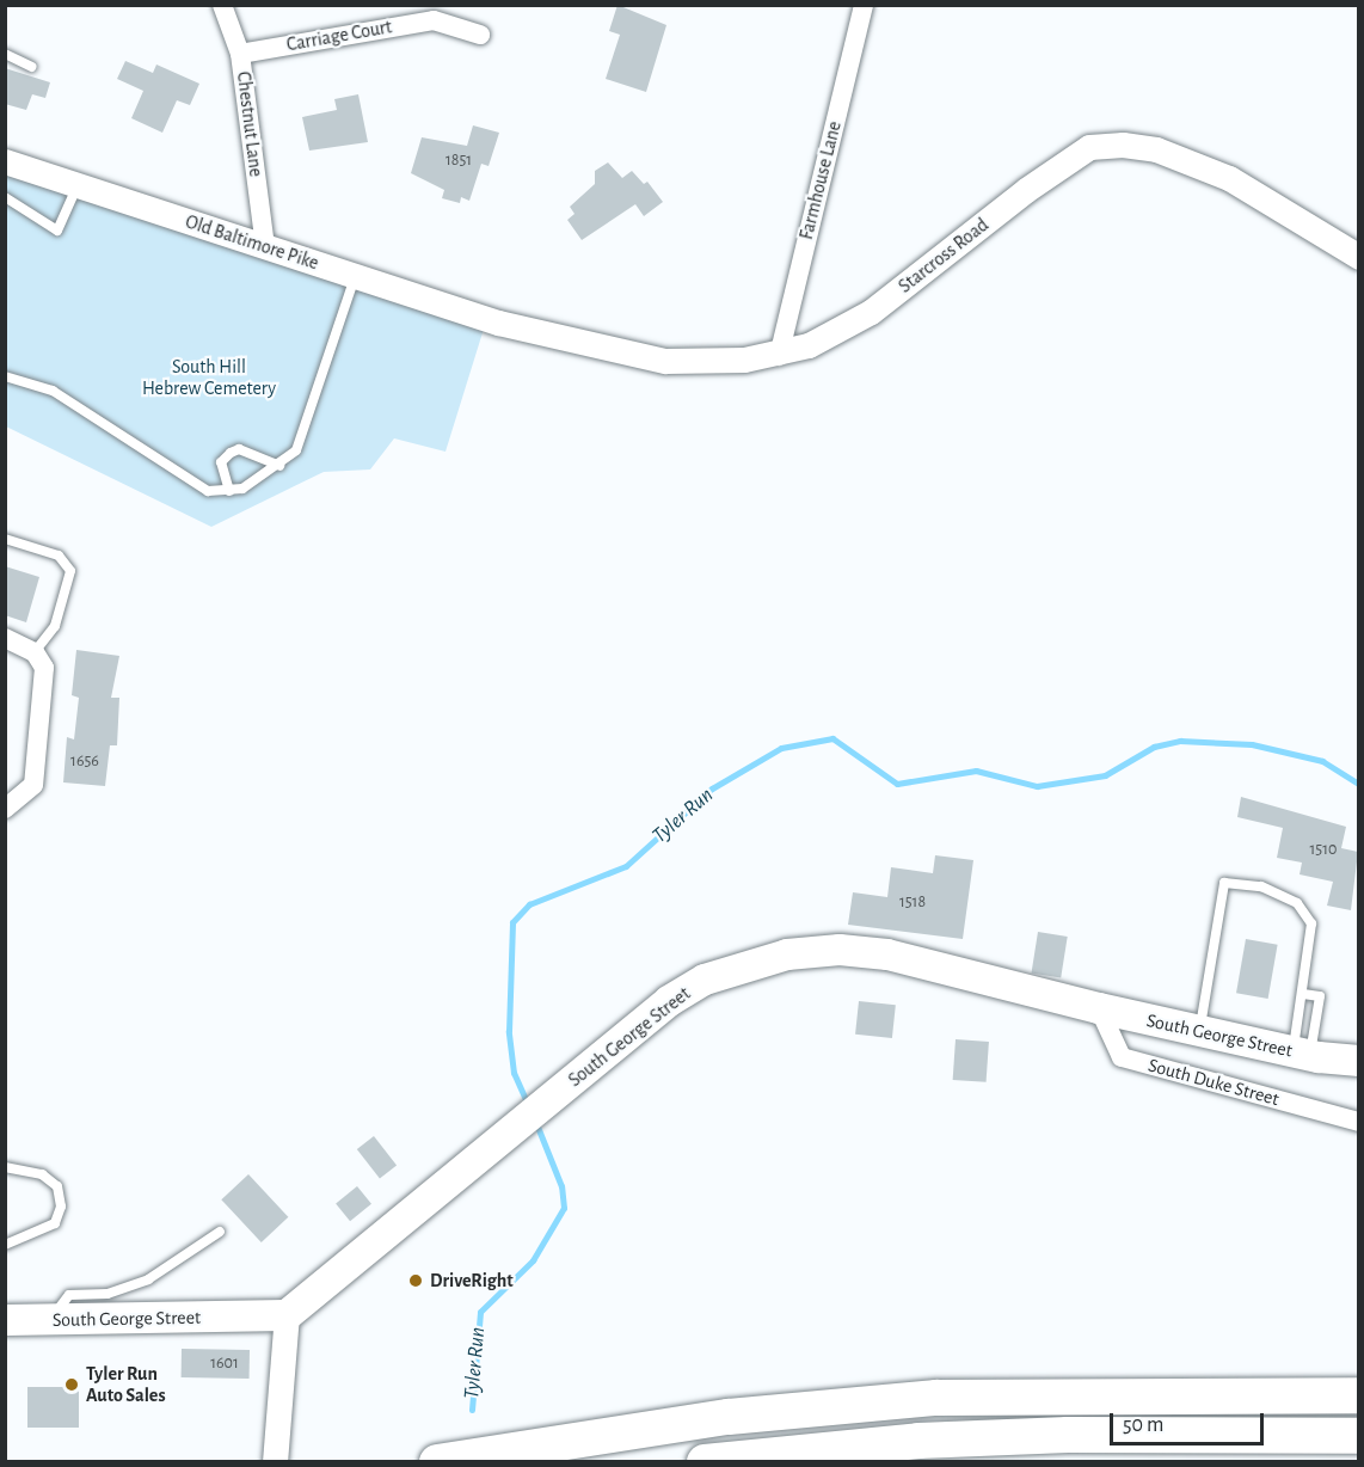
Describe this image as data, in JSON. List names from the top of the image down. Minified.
{"streets":{"main road":["South George Street"],"street":["Carriage Court","Chestnut Lane","Farmhouse Lane","Old Baltimore Pike","Starcross Road","South Duke Street"]},"crossings":[["Carriage Court","Chestnut Lane"],["Chestnut Lane","Old Baltimore Pike"],["Farmhouse Lane","Starcross Road"],["Old Baltimore Pike","Starcross Road"],["South George Street","South Duke Street"]],"water":["Tyler Run"],"parks":["South Hill Hebrew Cemetery"],"places":["DriveRight","Tyler Run Auto Sales"],"house_numbers":["1851","1656","1510","1518","1601"],"scale_bar":"50 m"}
